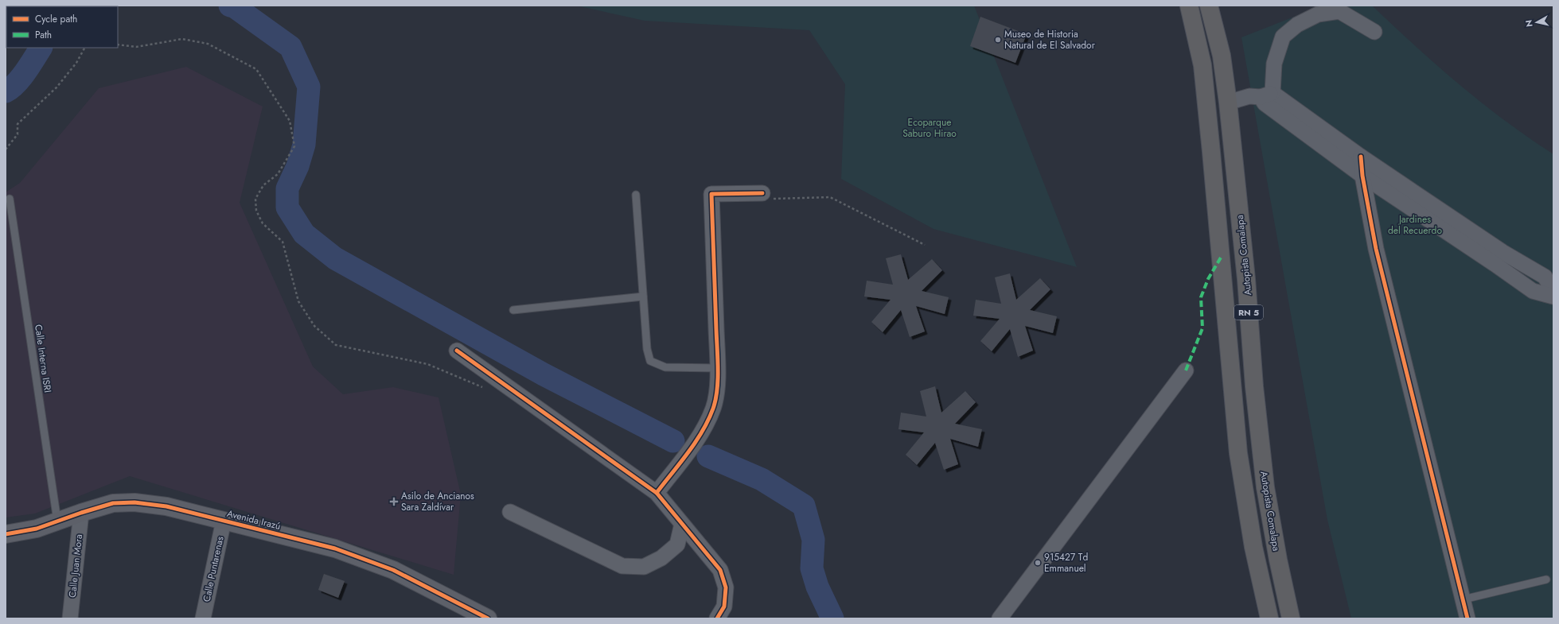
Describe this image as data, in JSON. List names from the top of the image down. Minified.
{"streets":{"highway":["Autopista Comalapa","RN 5"],"street":["Avenida Irazú","Calle Juan Mora","Calle Puntarenas"],"lane":["Calle Interna ISRI"]},"crossings":[["Calle Interna ISRI","Avenida Irazú"],["Avenida Irazú","Calle Juan Mora"],["Avenida Irazú","Calle Puntarenas"]],"parks":["Ecoparque Saburo Hirao","Jardines del Recuerdo"],"places":{"other":["Museo de Historia Natural de El Salvador","915427 Td Emmanuel"],"health":["Asilo de Ancianos Sara Zaldívar"]},"legend":["Cycle path","Path"],"north":"left"}
